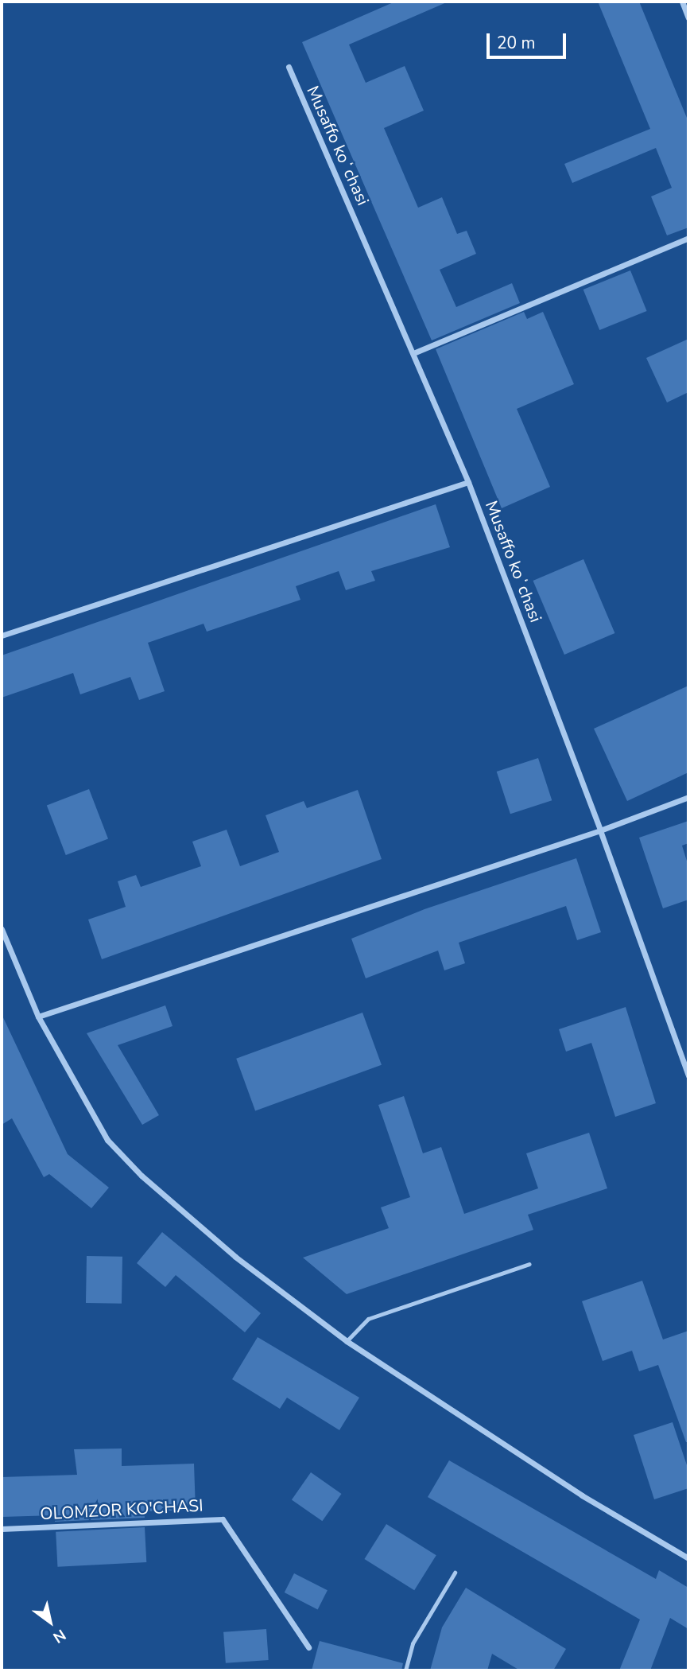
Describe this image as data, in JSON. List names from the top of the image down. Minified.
{"streets":{"street":["Musaffo koʻchasi","OLOMZOR KO'CHASI"]},"scale_bar":"20 m","north":"bottom right"}
